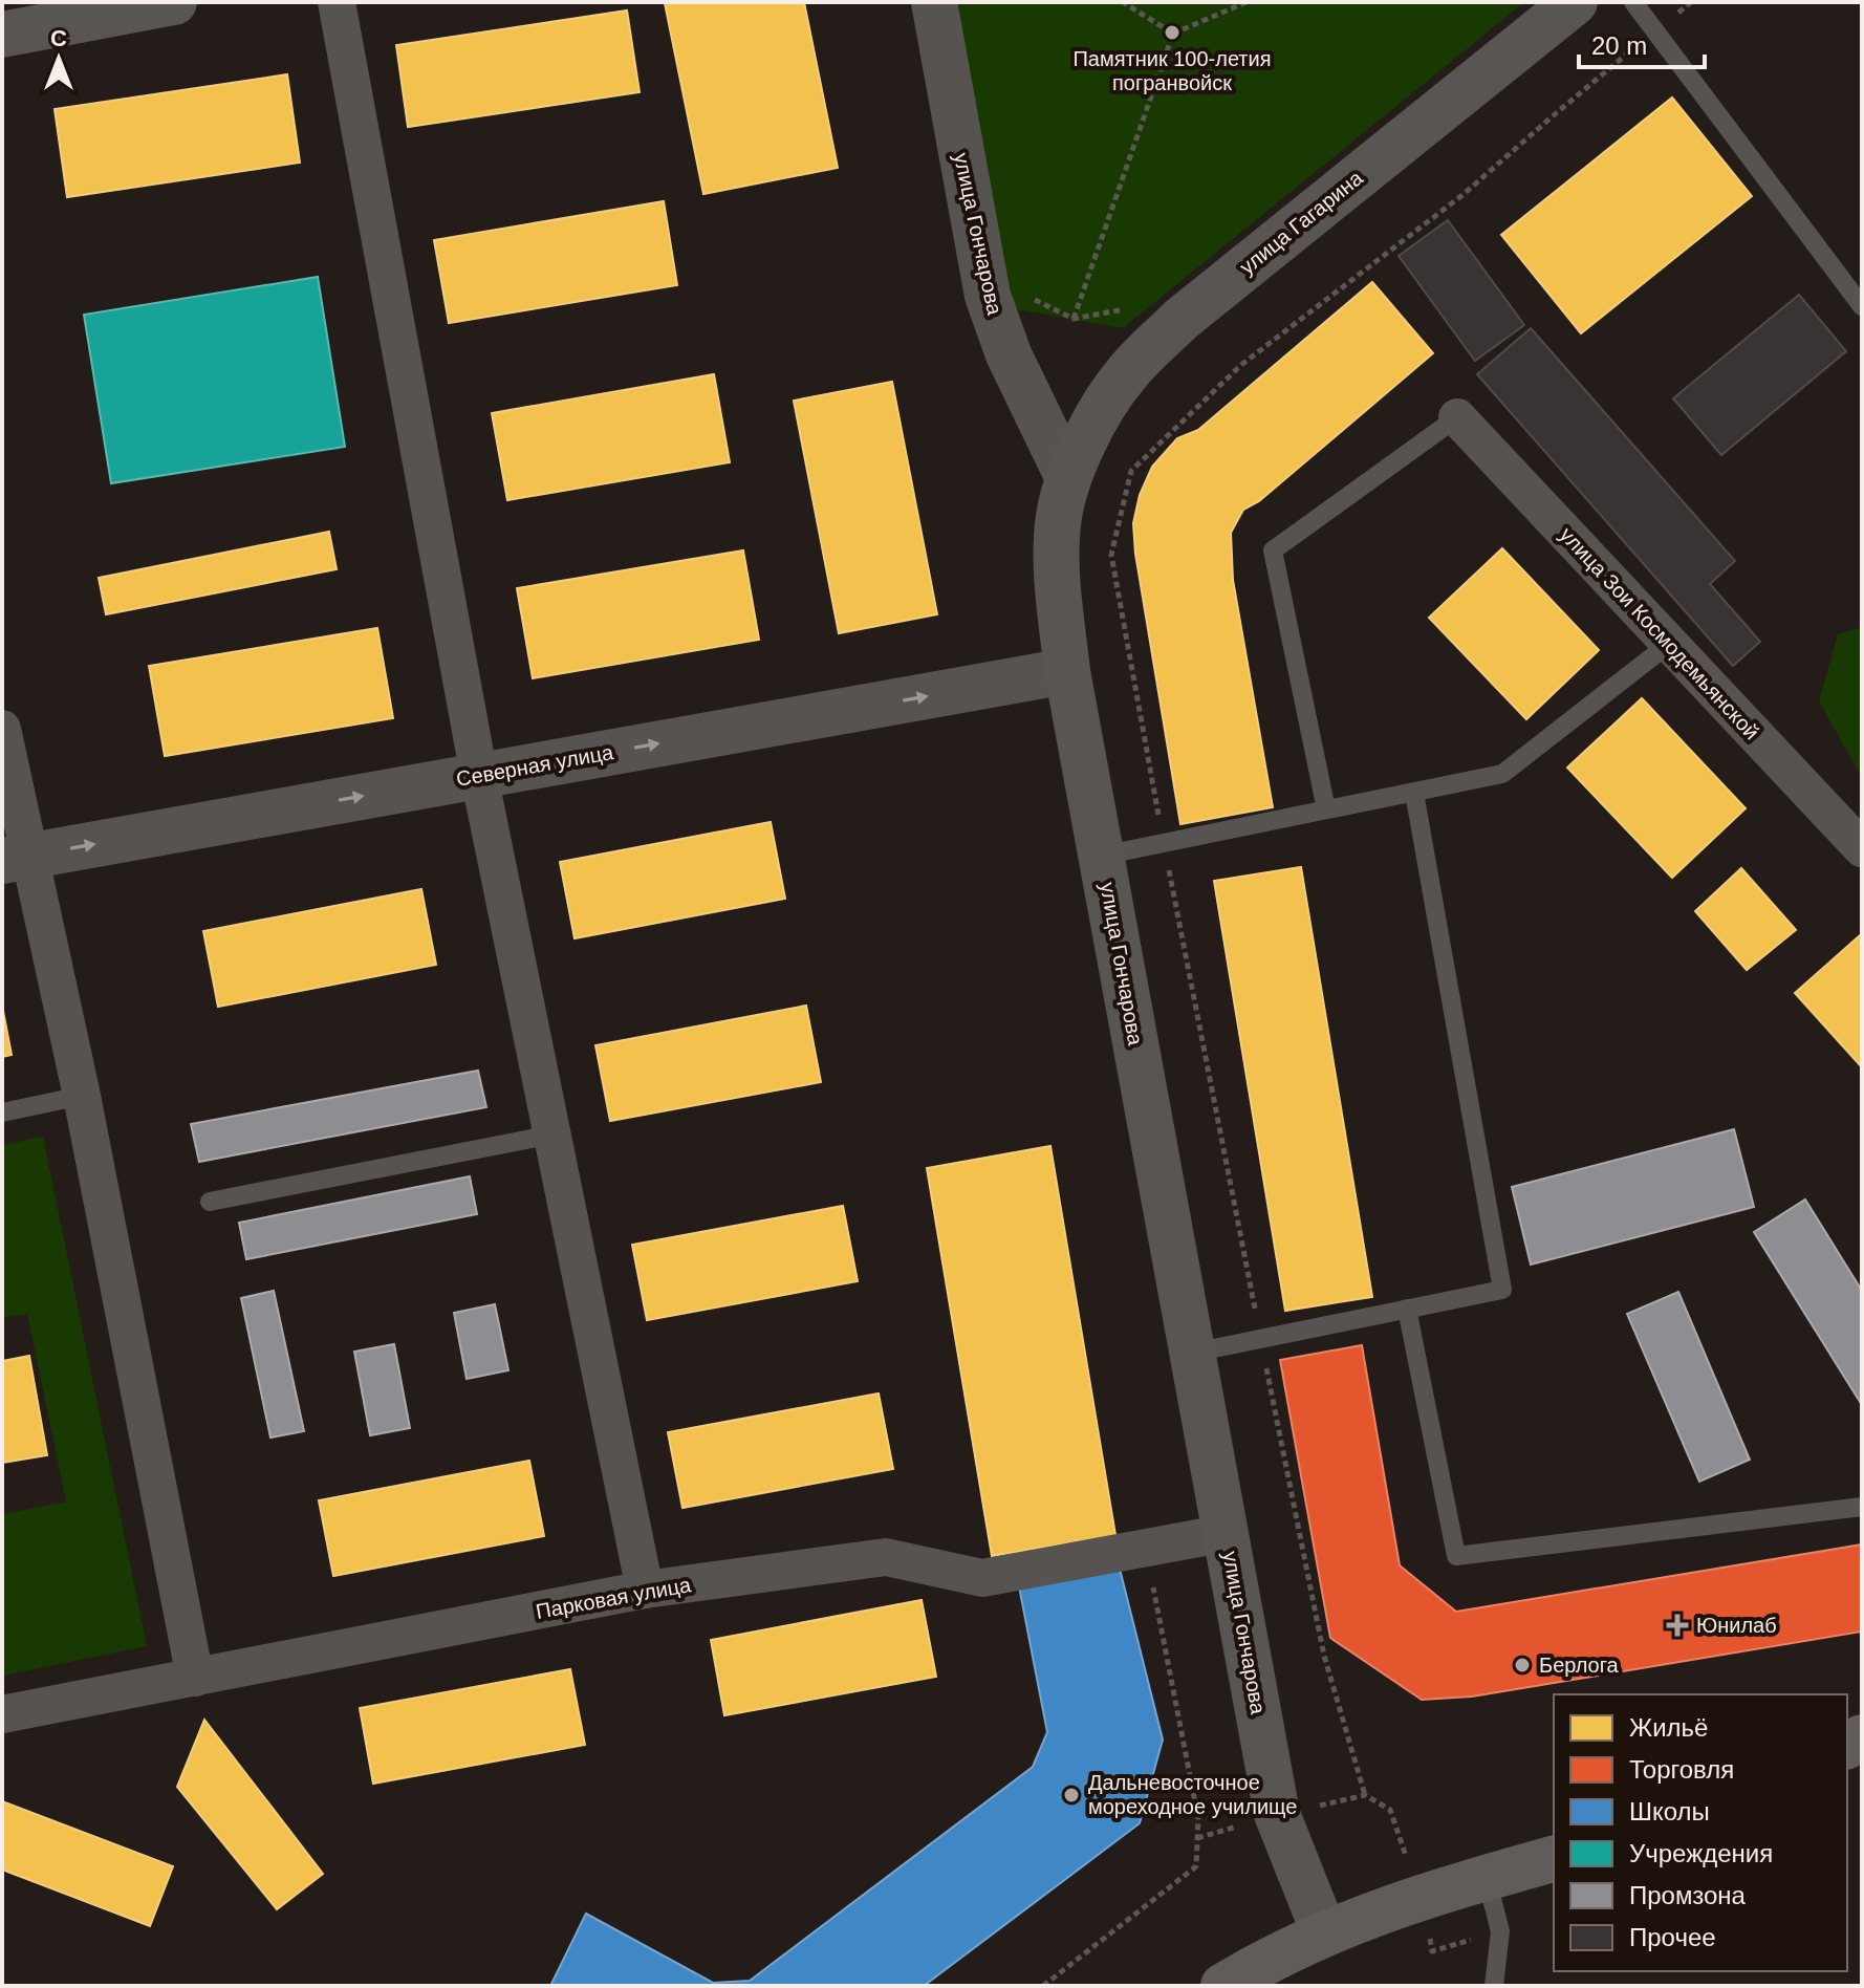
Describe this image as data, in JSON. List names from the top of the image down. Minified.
{"streets":{"main road":["улица Гагарина","улица Гончарова"],"street":["улица Зои Космодемьянской","Северная улица","Парковая улица"]},"crossings":[["улица Гагарина","улица Гончарова"],["улица Гончарова","Северная улица"],["улица Гончарова","Парковая улица"]],"one_way":["Северная улица"],"places":{"other":["Памятник 100-летия погранвойск","Берлога","Дальневосточное мореходное училище"],"health":["Юнилаб"]},"legend":["Жильё","Торговля","Школы","Учреждения","Промзона","Прочее"],"scale_bar":"20 m","north":"top"}
